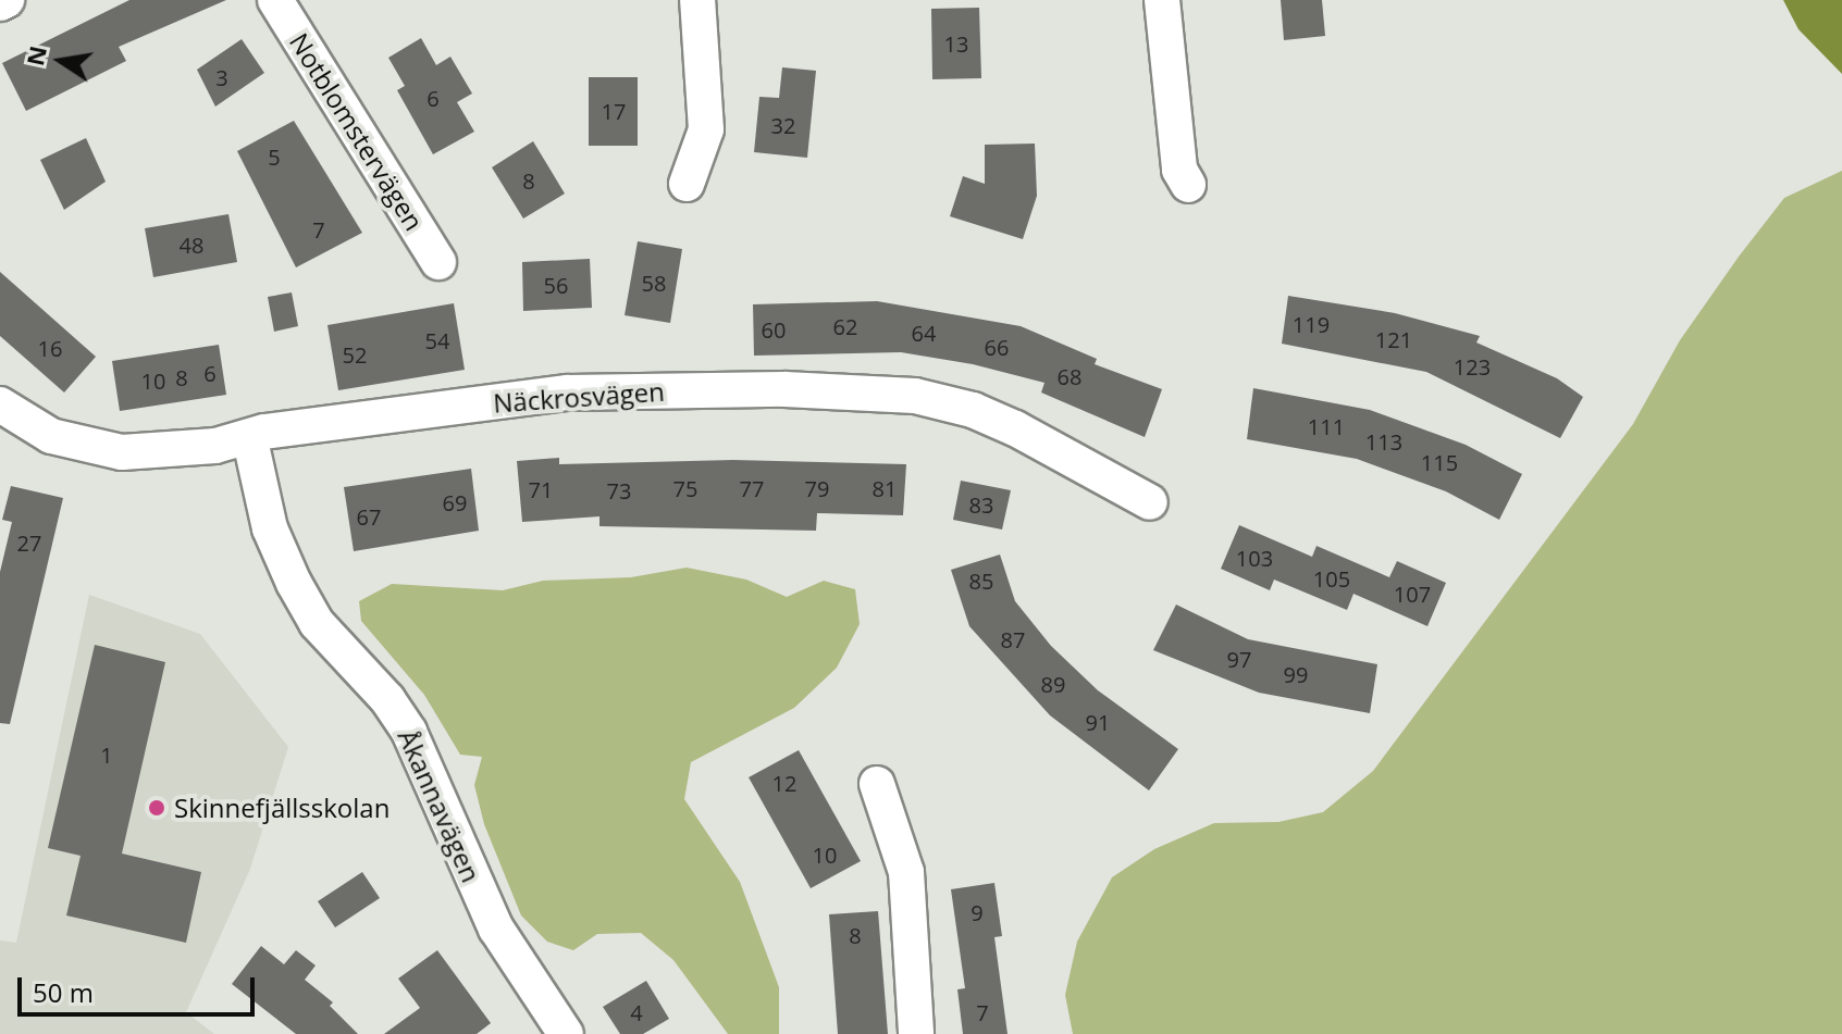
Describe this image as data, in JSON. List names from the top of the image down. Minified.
{"streets":{"street":["Notblomstervägen","Näckrosvägen","Åkannavägen"]},"crossings":[["Näckrosvägen","Åkannavägen"]],"places":["Skinnefjällsskolan"],"house_numbers":["13","3","6","17","32","5","8","7","48","58","56","119","62","60","64","121","54","66","16","52","123","6","68","8","10","111","113","115","75","77","79","81","71","73","69","83","67","27","103","105","85","107","87","97","99","89","91","1","12","10","9","8","4","7"],"scale_bar":"50 m","north":"left"}
